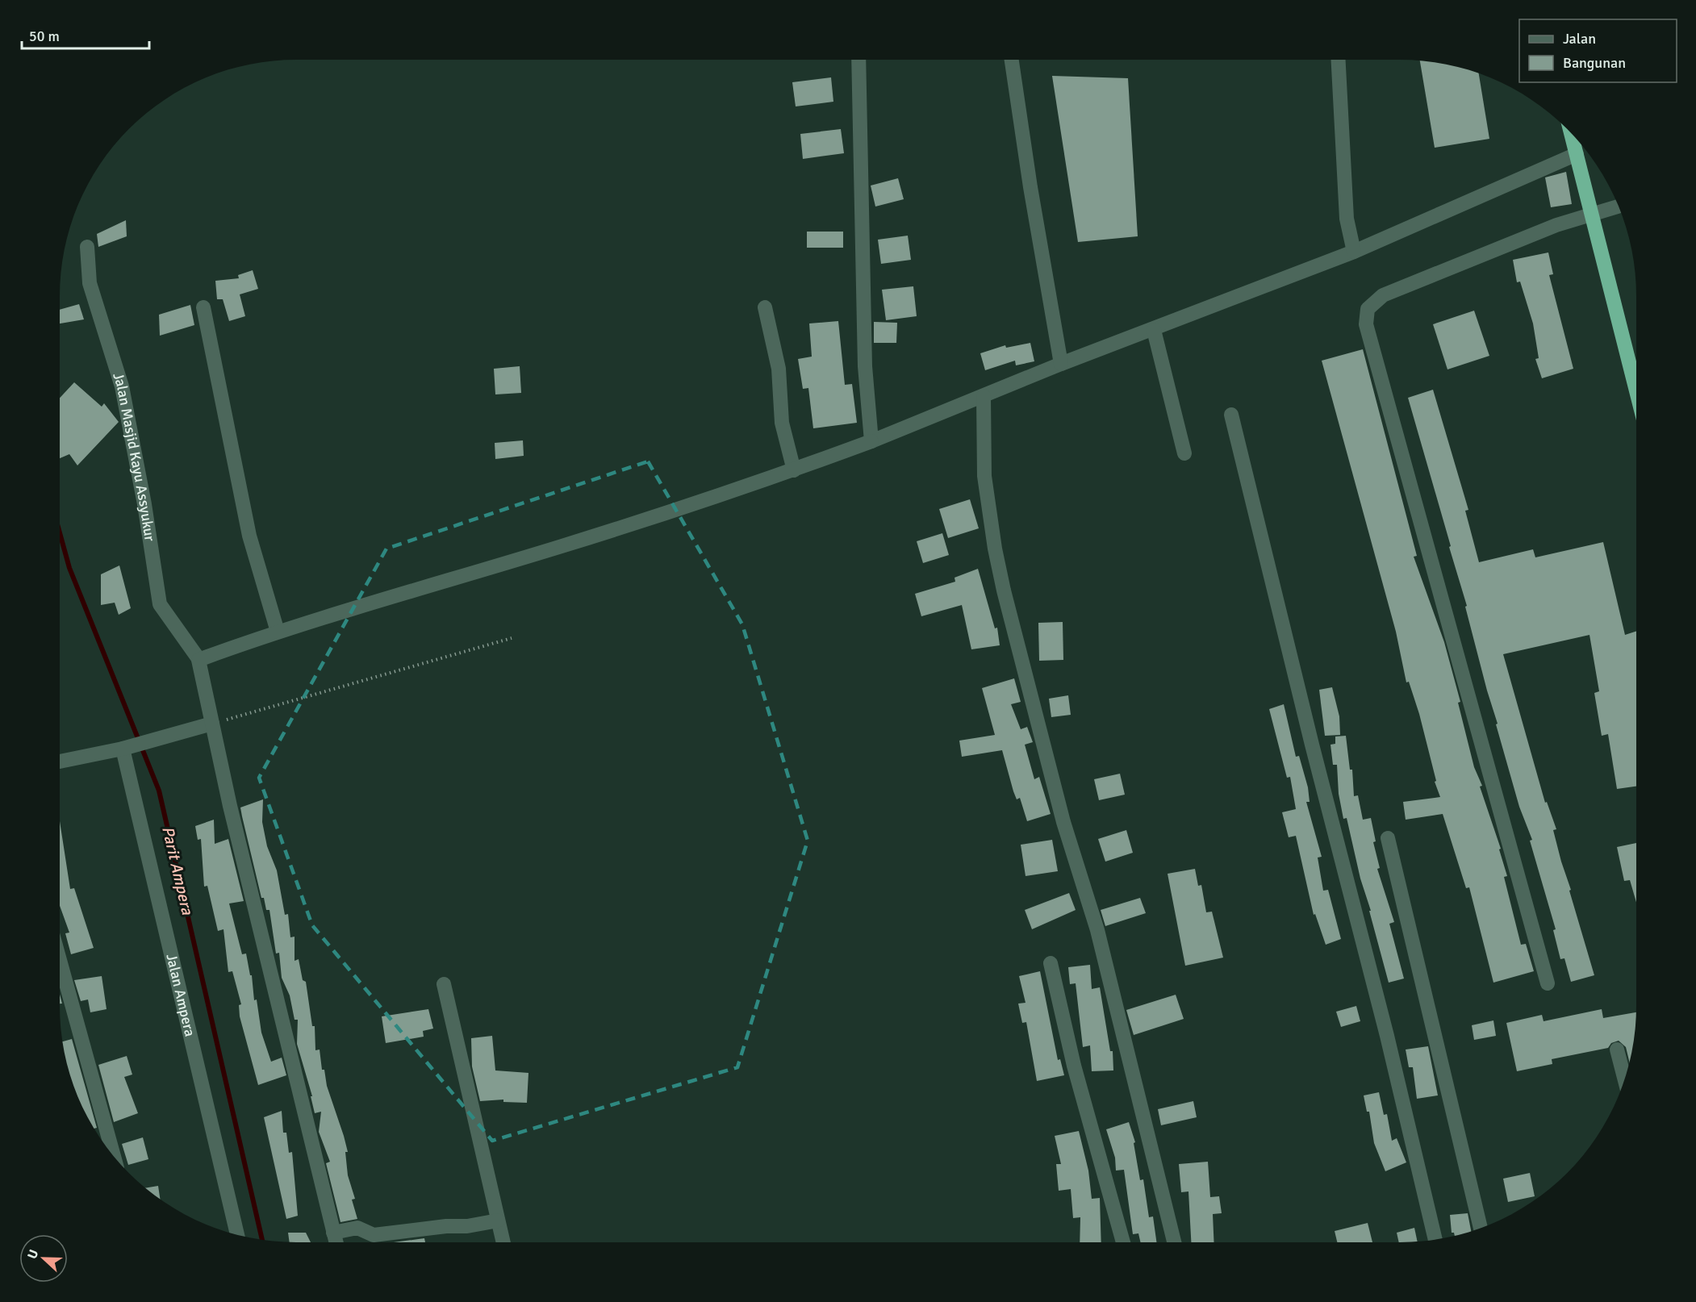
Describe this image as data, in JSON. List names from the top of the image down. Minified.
{"streets":{"street":["Jalan Masjid Kayu Assyukur","Jalan Ampera"]},"water":["Parit Ampera"],"legend":["Jalan","Bangunan"],"scale_bar":"50 m","north":"left"}
